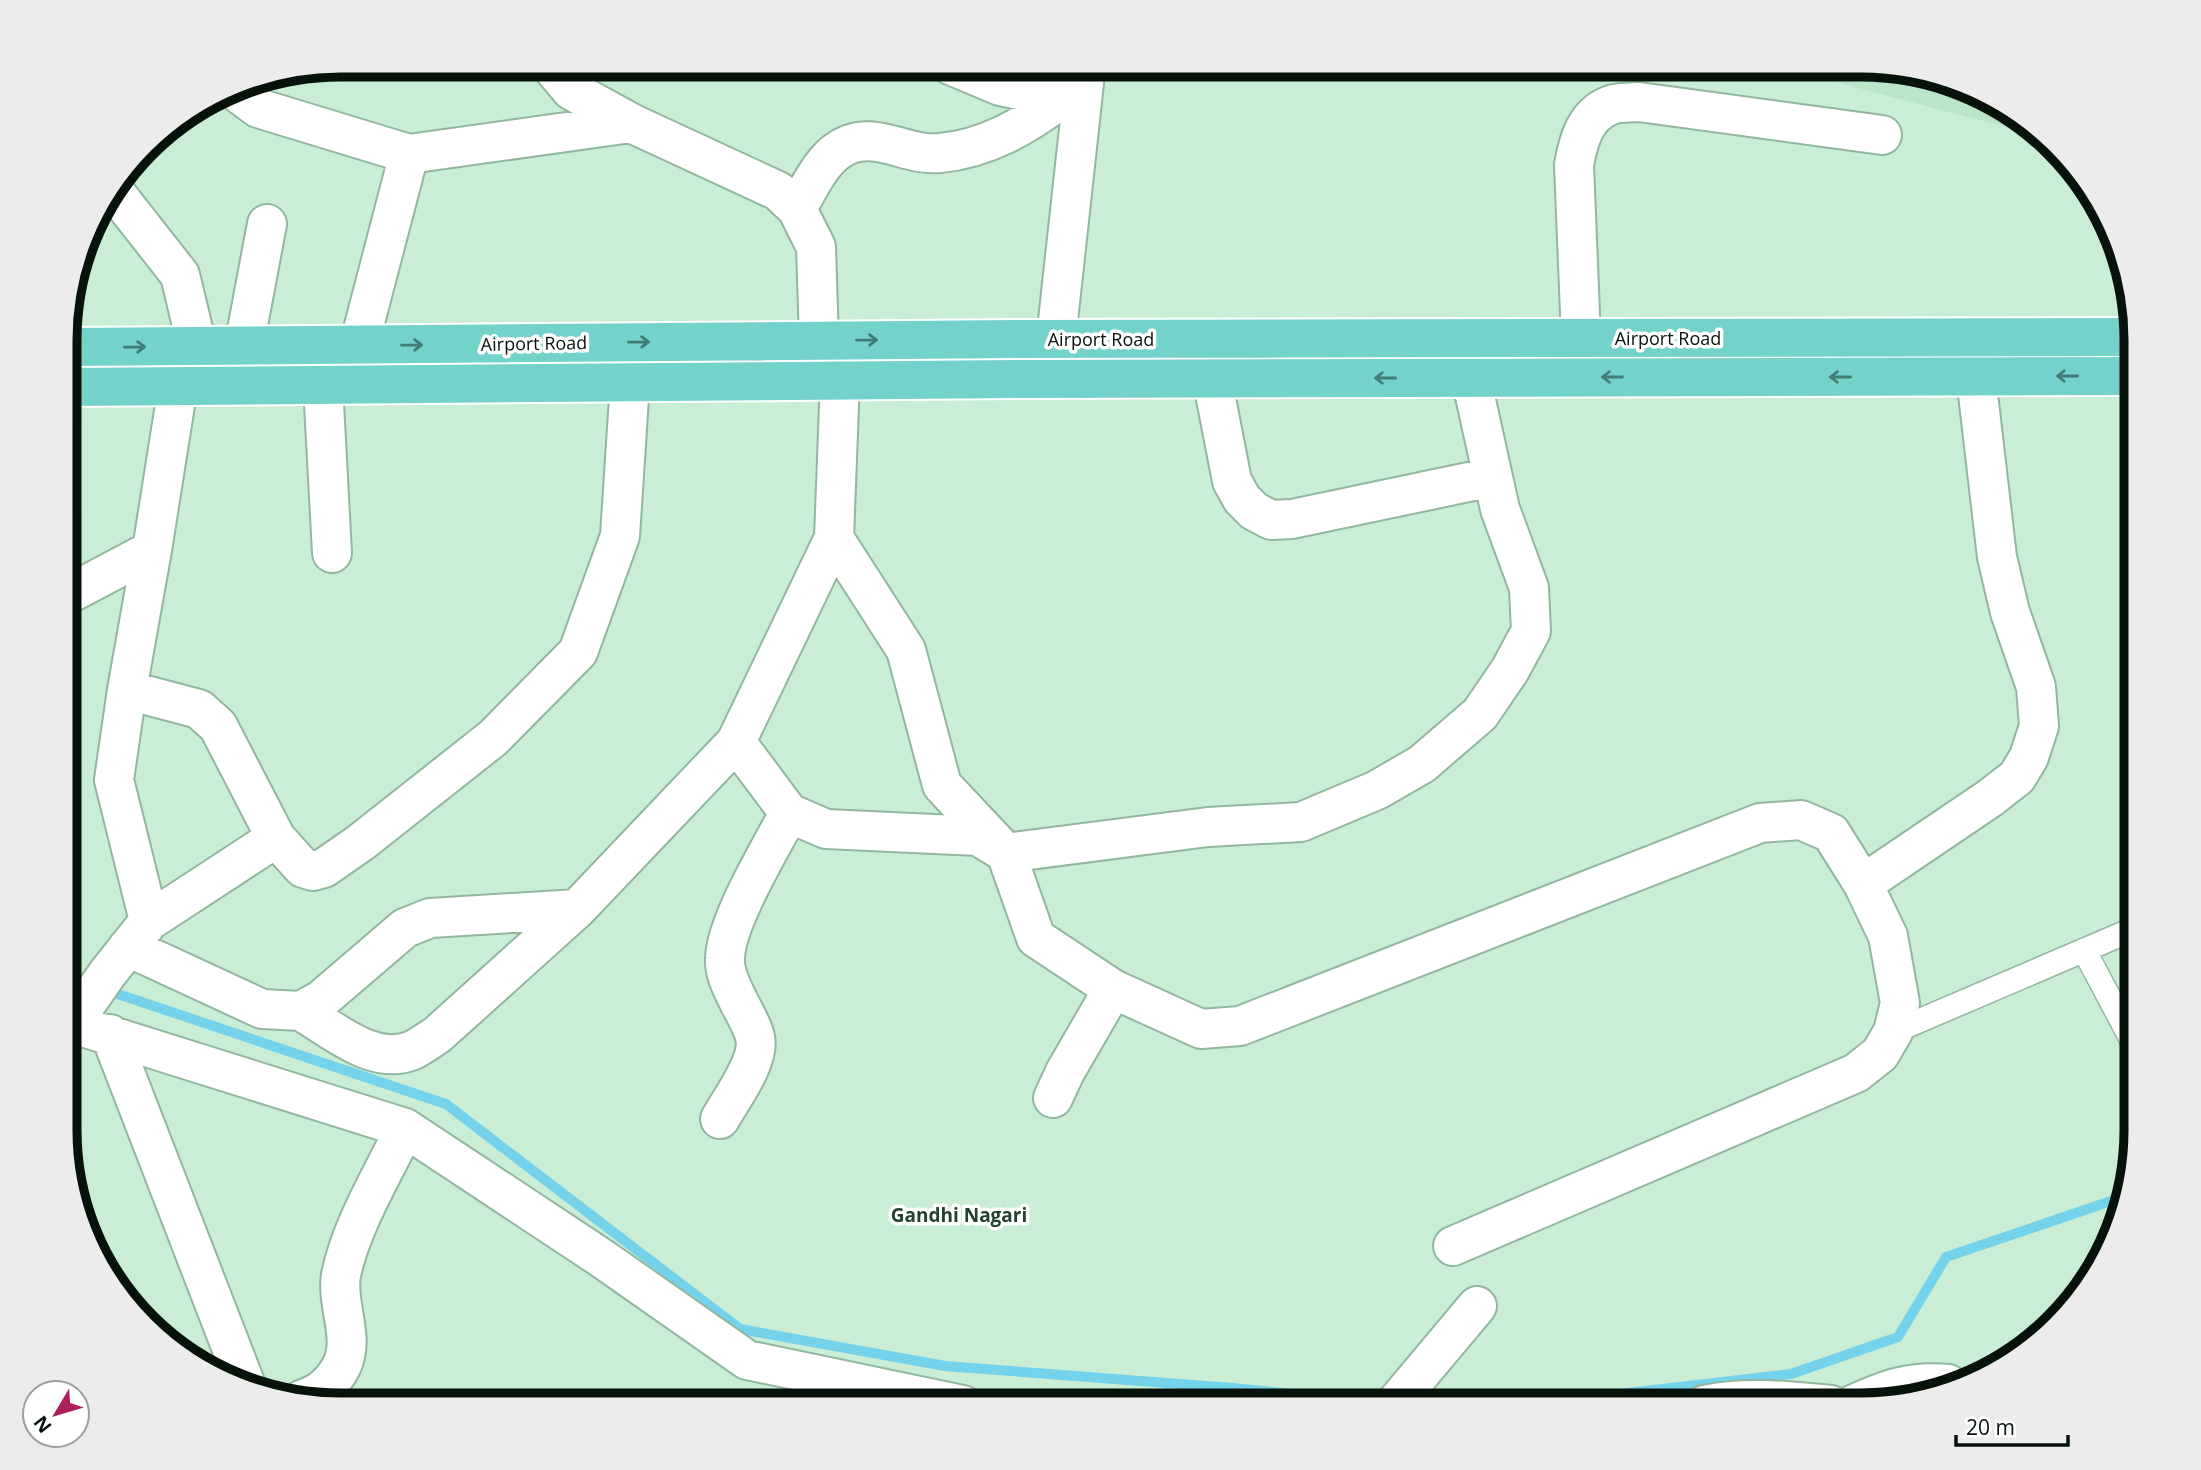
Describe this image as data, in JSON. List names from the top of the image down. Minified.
{"streets":{"highway":["Airport Road"]},"districts":["Gandhi Nagari"],"scale_bar":"20 m","north":"bottom left"}
